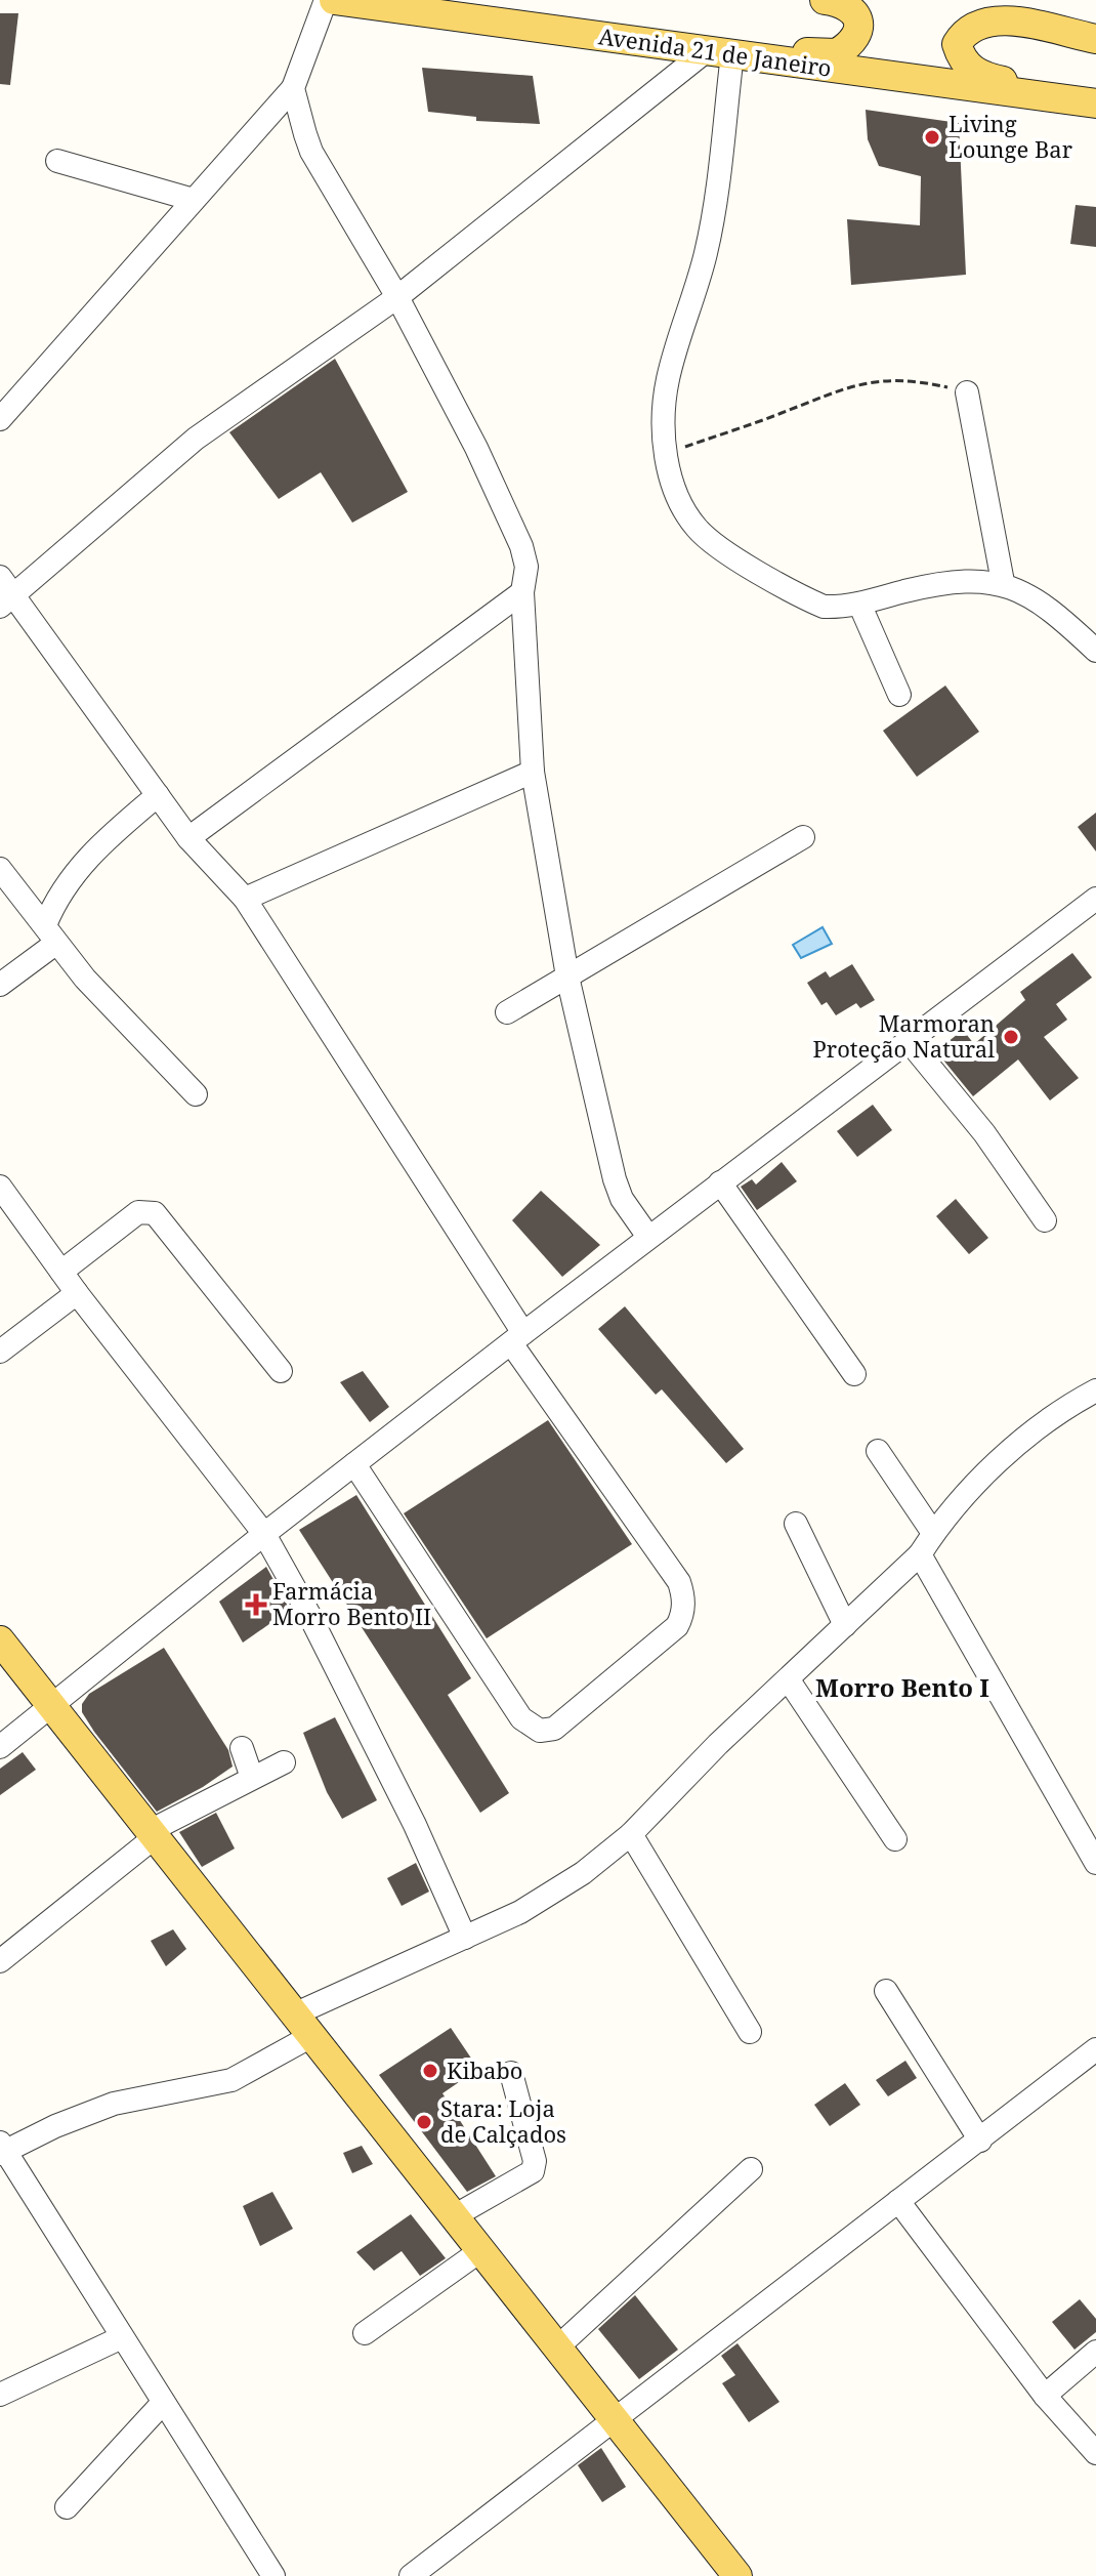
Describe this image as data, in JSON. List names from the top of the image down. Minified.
{"streets":{"main road":["Avenida 21 de Janeiro"]},"districts":["Morro Bento I"],"places":{"other":["Living Lounge Bar","Marmoran Proteção Natural","Kibabo","Stara: Loja de Calçados"],"health":["Farmácia Morro Bento II"]}}
